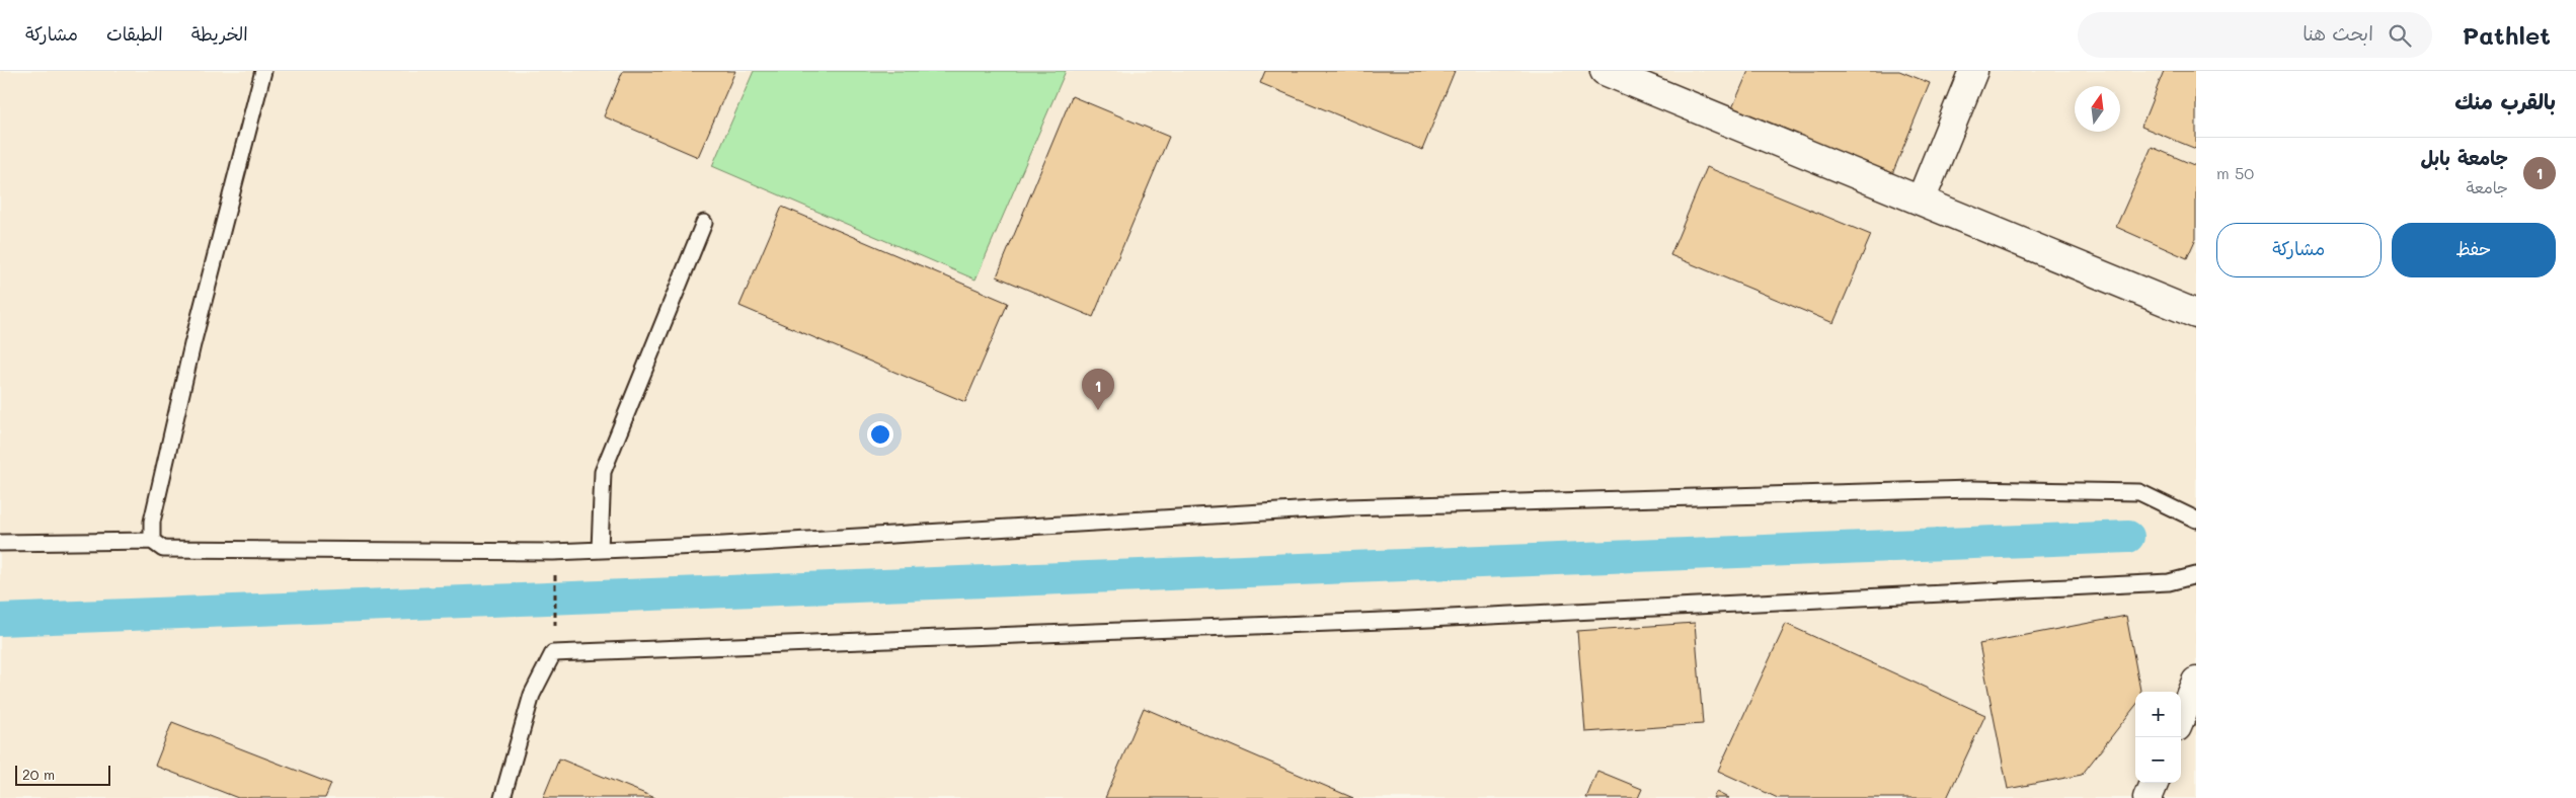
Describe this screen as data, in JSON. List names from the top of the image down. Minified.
{"scale_bar":"20 m","north":"top","page":{"header":"Pathlet","search":"ابحث هنا","nav":["الخريطة","الطبقات","مشاركة"],"heading":"بالقرب منك","list":[{"mark":"1","name":"جامعة بابل","note":"جامعة","value":"50 m"}],"buttons":["حفظ","مشاركة"],"pins":"1","map_buttons":["+","−"],"scale":"20 m"}}
